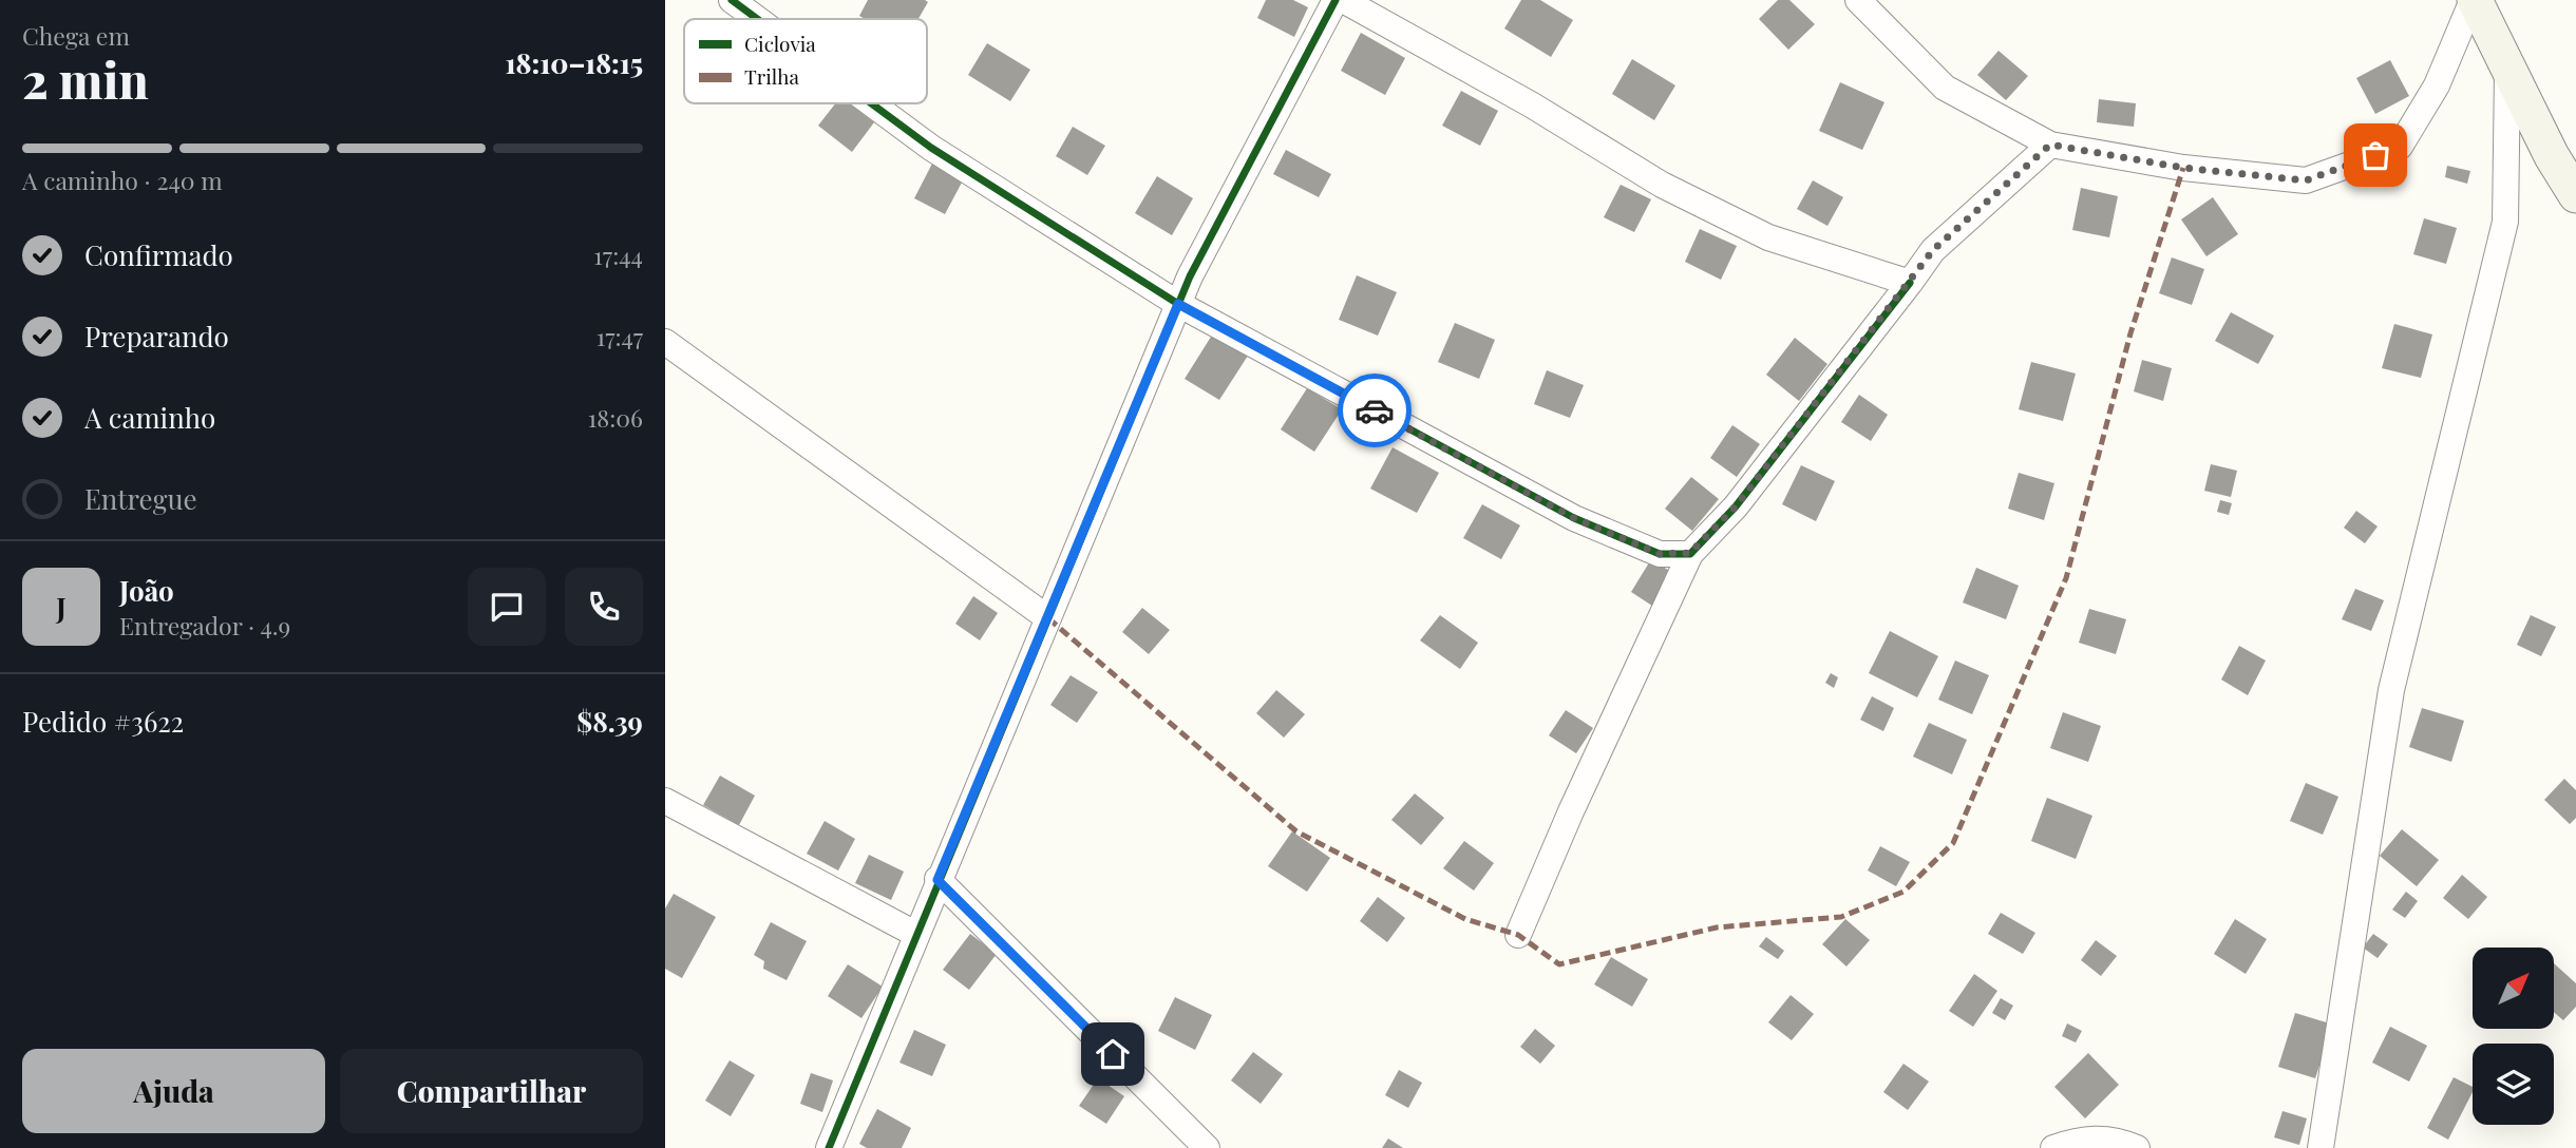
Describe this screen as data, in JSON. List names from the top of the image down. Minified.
{"legend":["Ciclovia","Trilha"],"north":"top right","page":{"heading":["2 min","Chega em","18:10–18:15"],"panel":["João","Entregador · 4.9","Pedido #3622","$8.39"],"bar":"A caminho · 240 m","list":[["Confirmado","17:44"],["Preparando","17:47"],["A caminho","18:06"],"Entregue"],"round":"J","buttons":["Ajuda","Compartilhar"]}}
